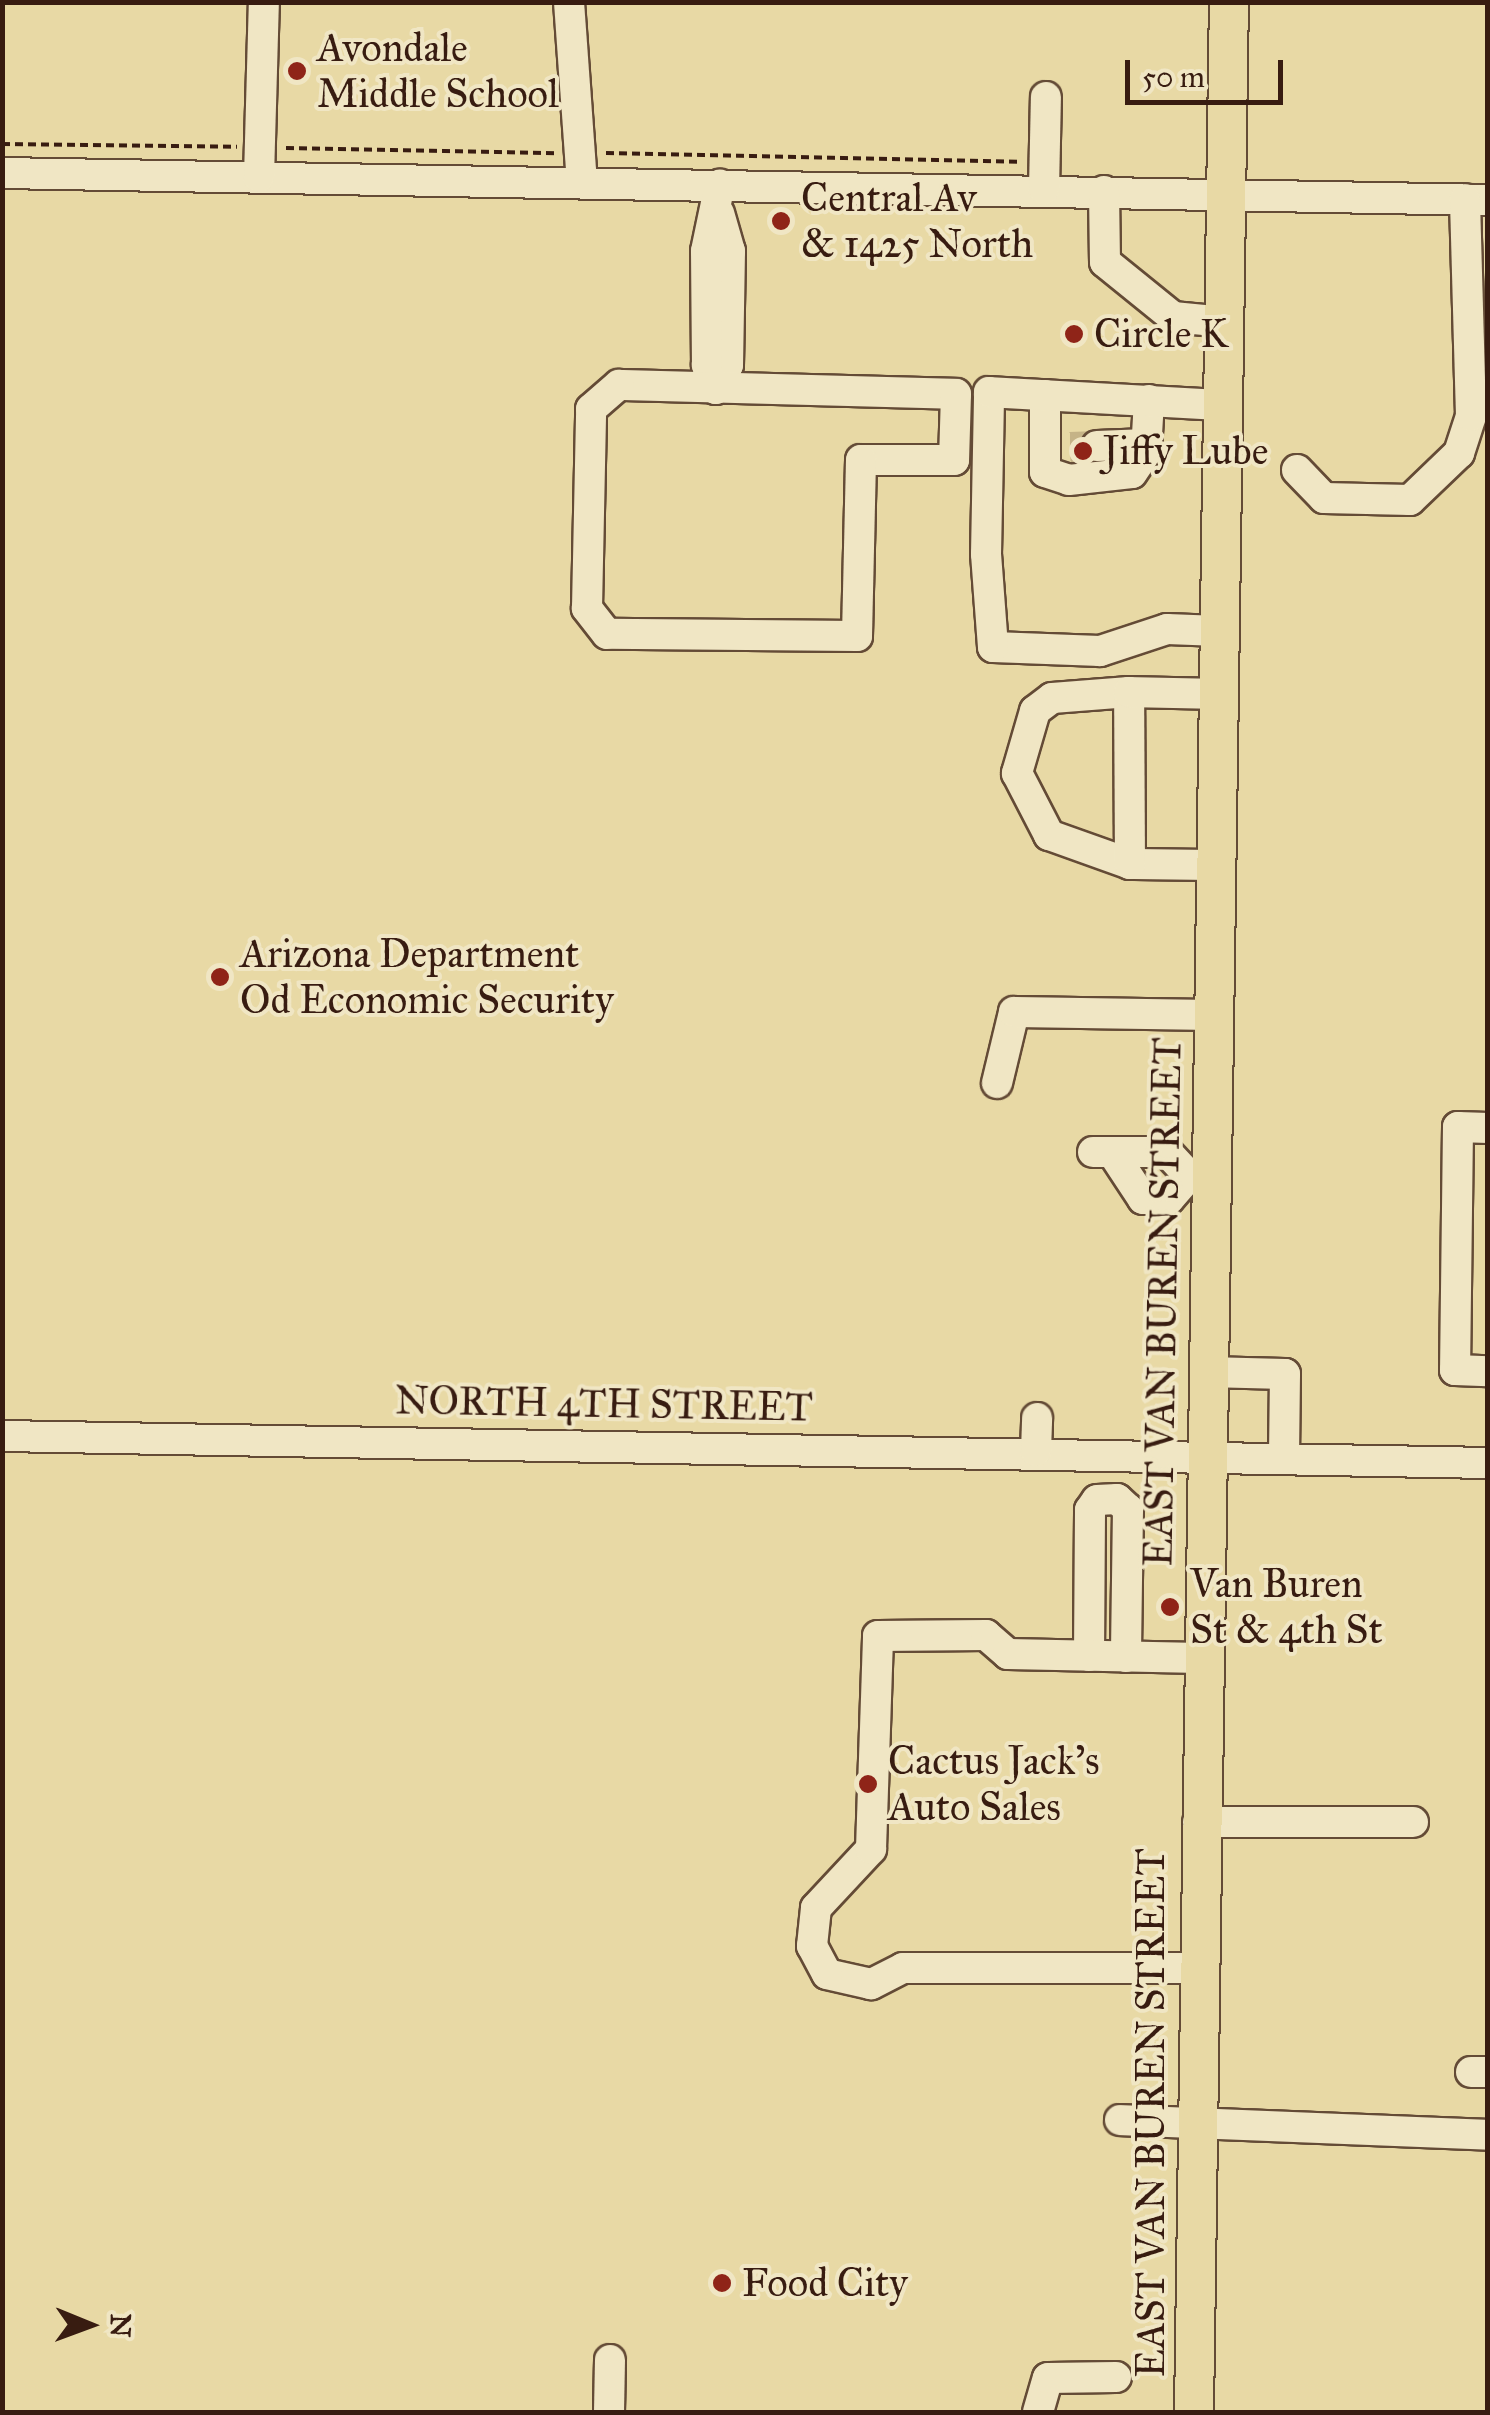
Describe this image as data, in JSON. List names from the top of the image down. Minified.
{"streets":{"main road":["EAST VAN BUREN STREET"],"street":["NORTH 4TH STREET"]},"crossings":[["EAST VAN BUREN STREET","NORTH 4TH STREET"]],"places":["Avondale Middle School","Central Av & 1425 North","Circle K","Jiffy Lube","Arizona Department Od Economic Security","Van Buren St & 4th St","Cactus Jack's Auto Sales","Food City"],"scale_bar":"50 m","north":"right"}
